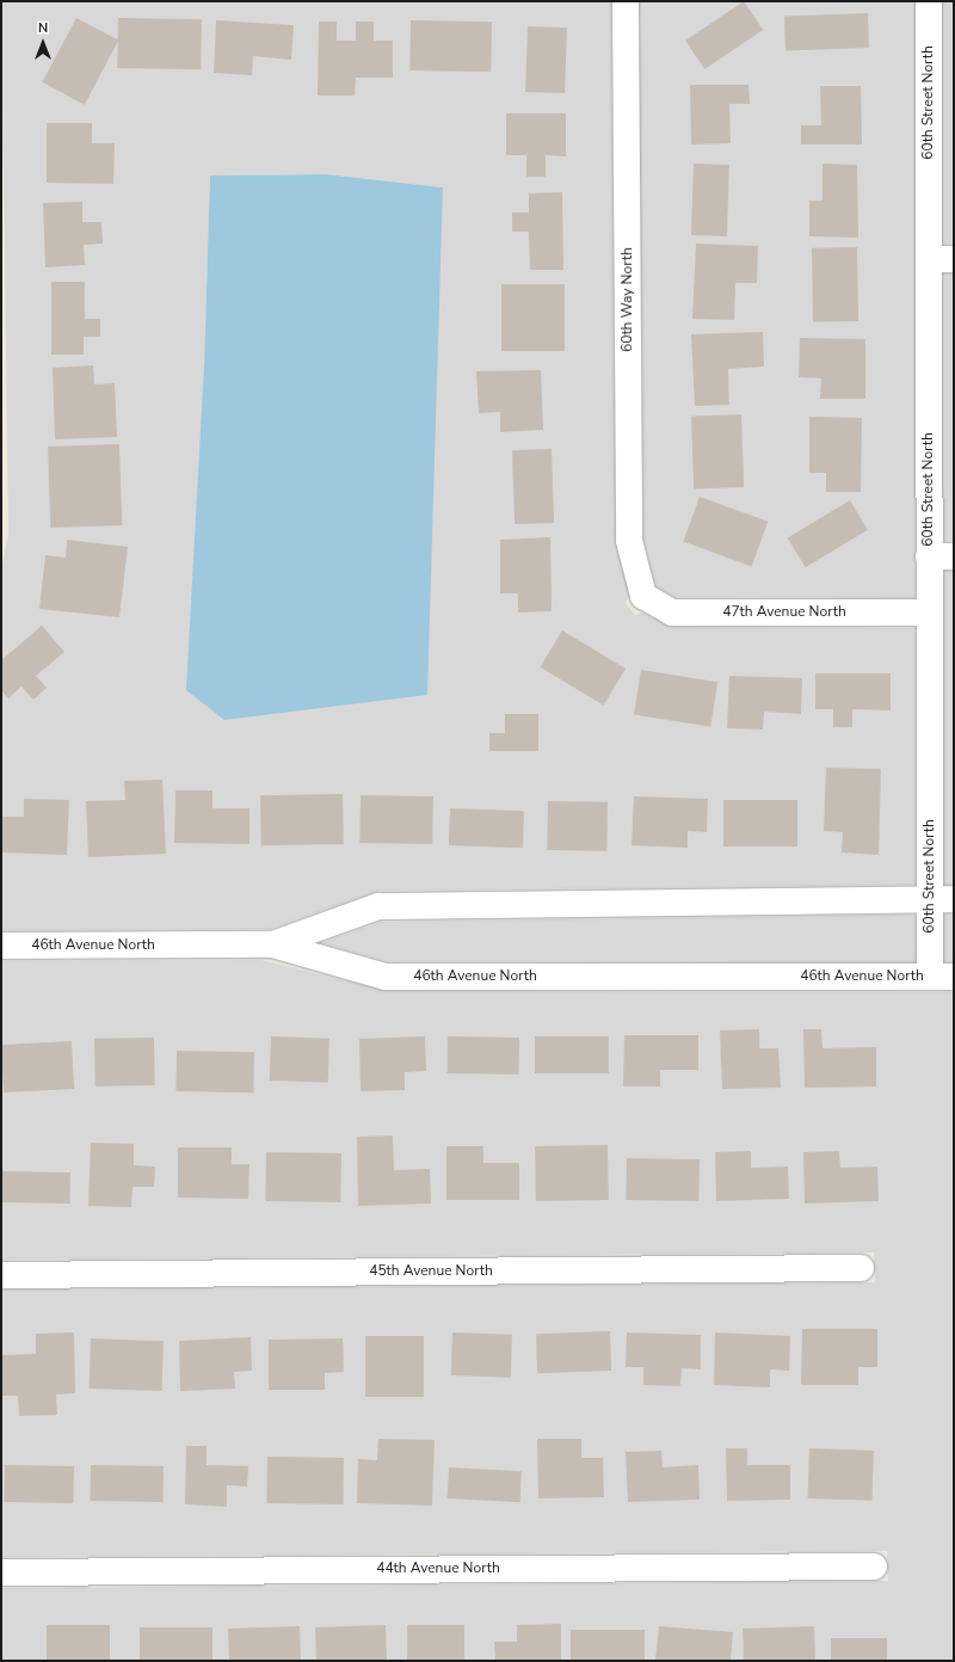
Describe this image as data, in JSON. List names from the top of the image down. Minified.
{"streets":{"street":["60th Street North","60th Way North","47th Avenue North","46th Avenue North","45th Avenue North","44th Avenue North"]},"crossings":[["60th Street North","47th Avenue North"],["60th Street North","46th Avenue North"],["60th Way North","47th Avenue North"]],"north":"top"}
